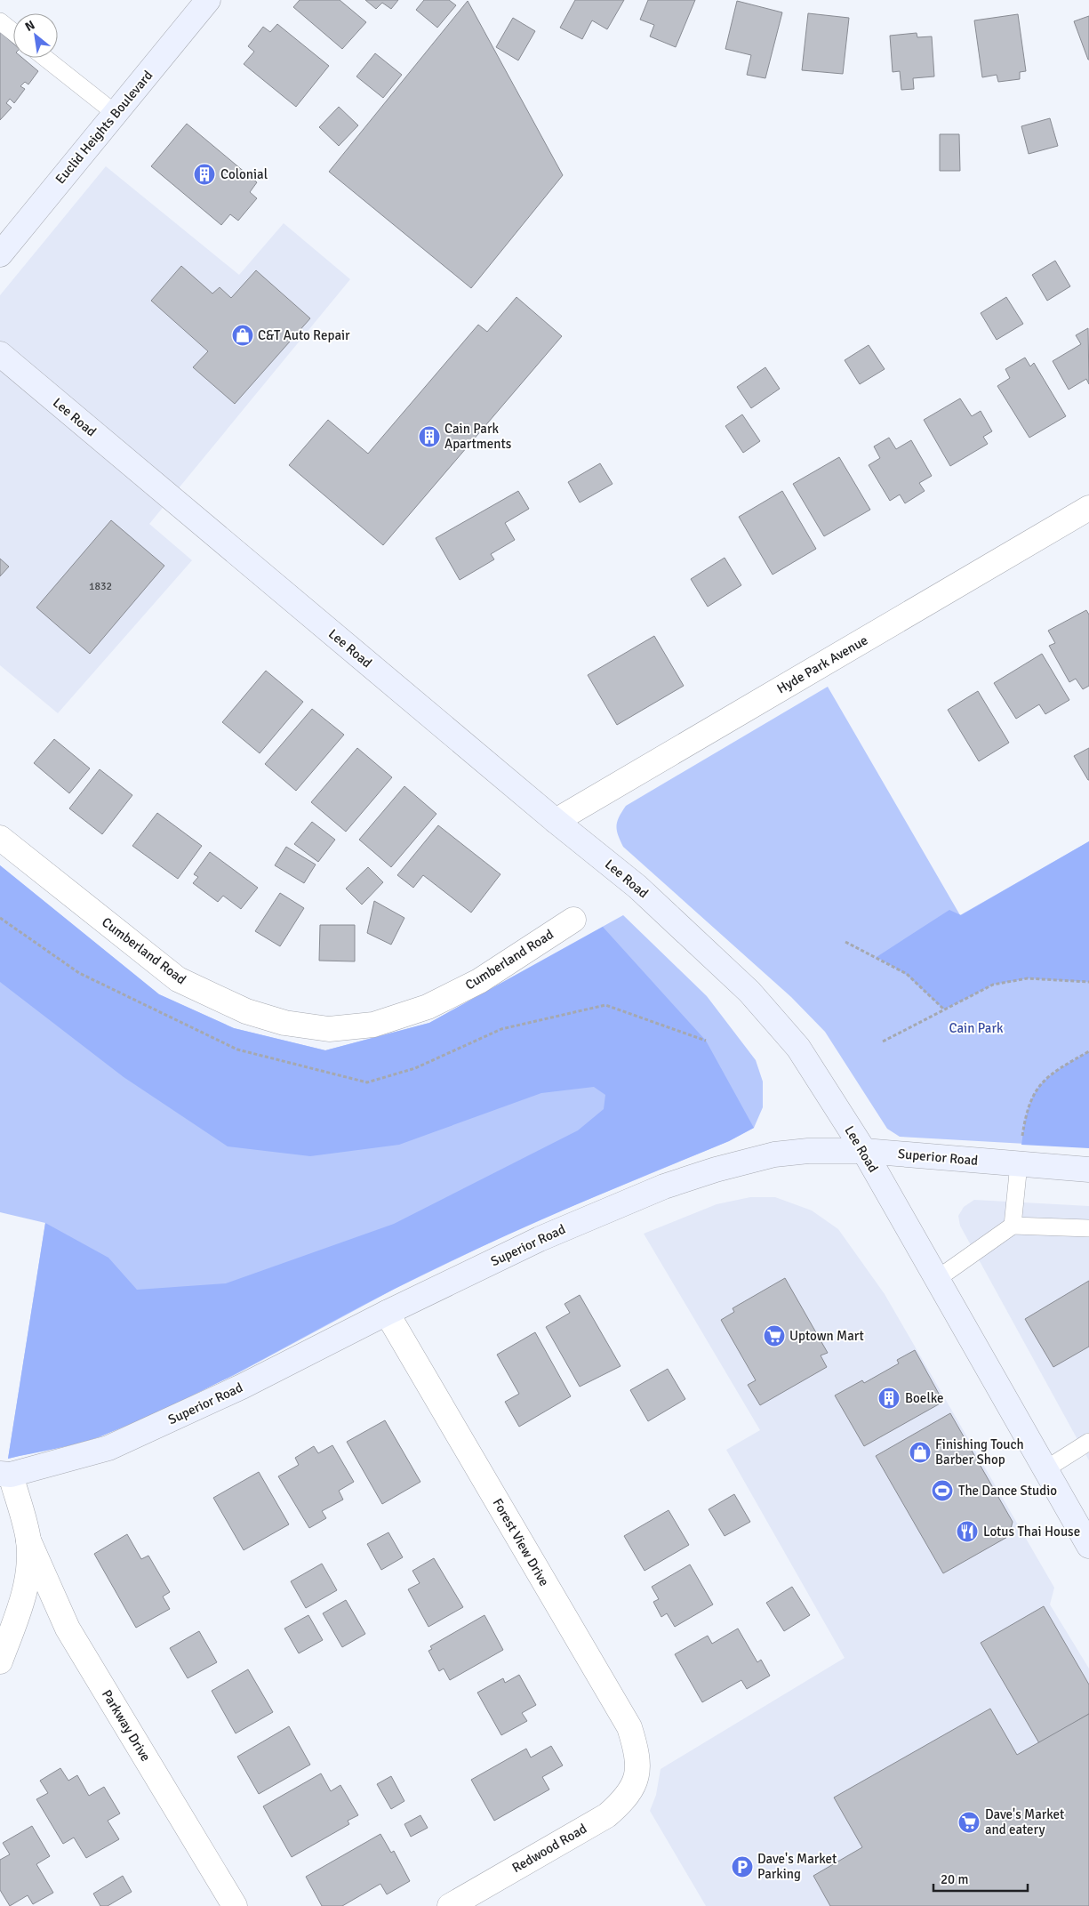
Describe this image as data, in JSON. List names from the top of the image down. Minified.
{"streets":{"main road":["Euclid Heights Boulevard","Lee Road","Superior Road"],"street":["Hyde Park Avenue","Cumberland Road","Forest View Drive","Parkway Drive","Redwood Road"]},"crossings":[["Lee Road","Hyde Park Avenue"],["Lee Road","Superior Road"],["Superior Road","Forest View Drive"],["Forest View Drive","Redwood Road"]],"parks":["Cain Park"],"places":{"building":["Colonial","Cain Park Apartments","Boelke"],"shop":["C&T Auto Repair","Finishing Touch Barber Shop"],"supermarket":["Uptown Mart","Dave's Market and eatery"],"sports":["The Dance Studio"],"restaurant":["Lotus Thai House"],"parking":["Dave's Market Parking"]},"house_numbers":["1832"],"scale_bar":"20 m","north":"top left"}
